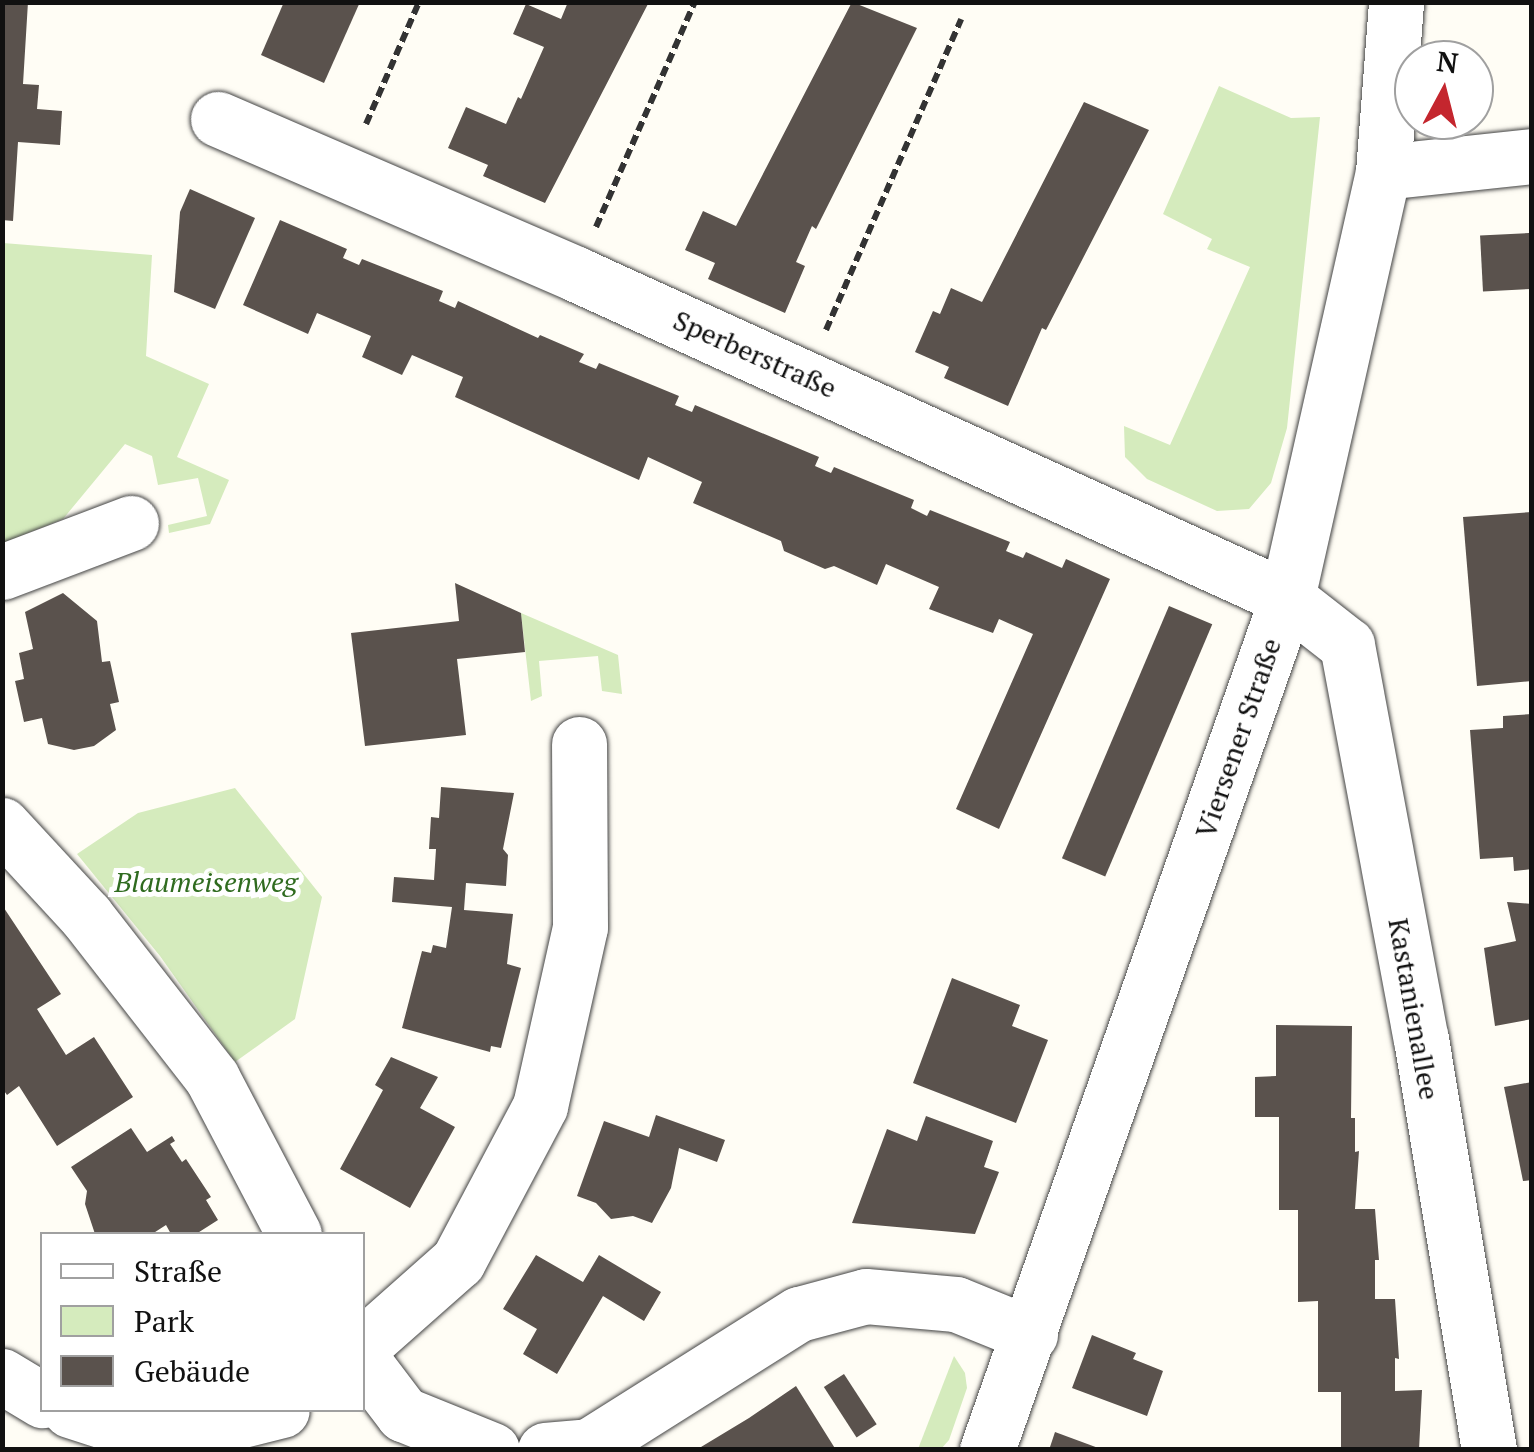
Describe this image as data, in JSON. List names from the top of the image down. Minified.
{"streets":{"street":["Sperberstraße","Viersener Straße","Kastanienallee"]},"crossings":[["Sperberstraße","Viersener Straße"],["Sperberstraße","Kastanienallee"],["Viersener Straße","Kastanienallee"]],"parks":["Blaumeisenweg"],"legend":["Straße","Park","Gebäude"],"north":"top"}
